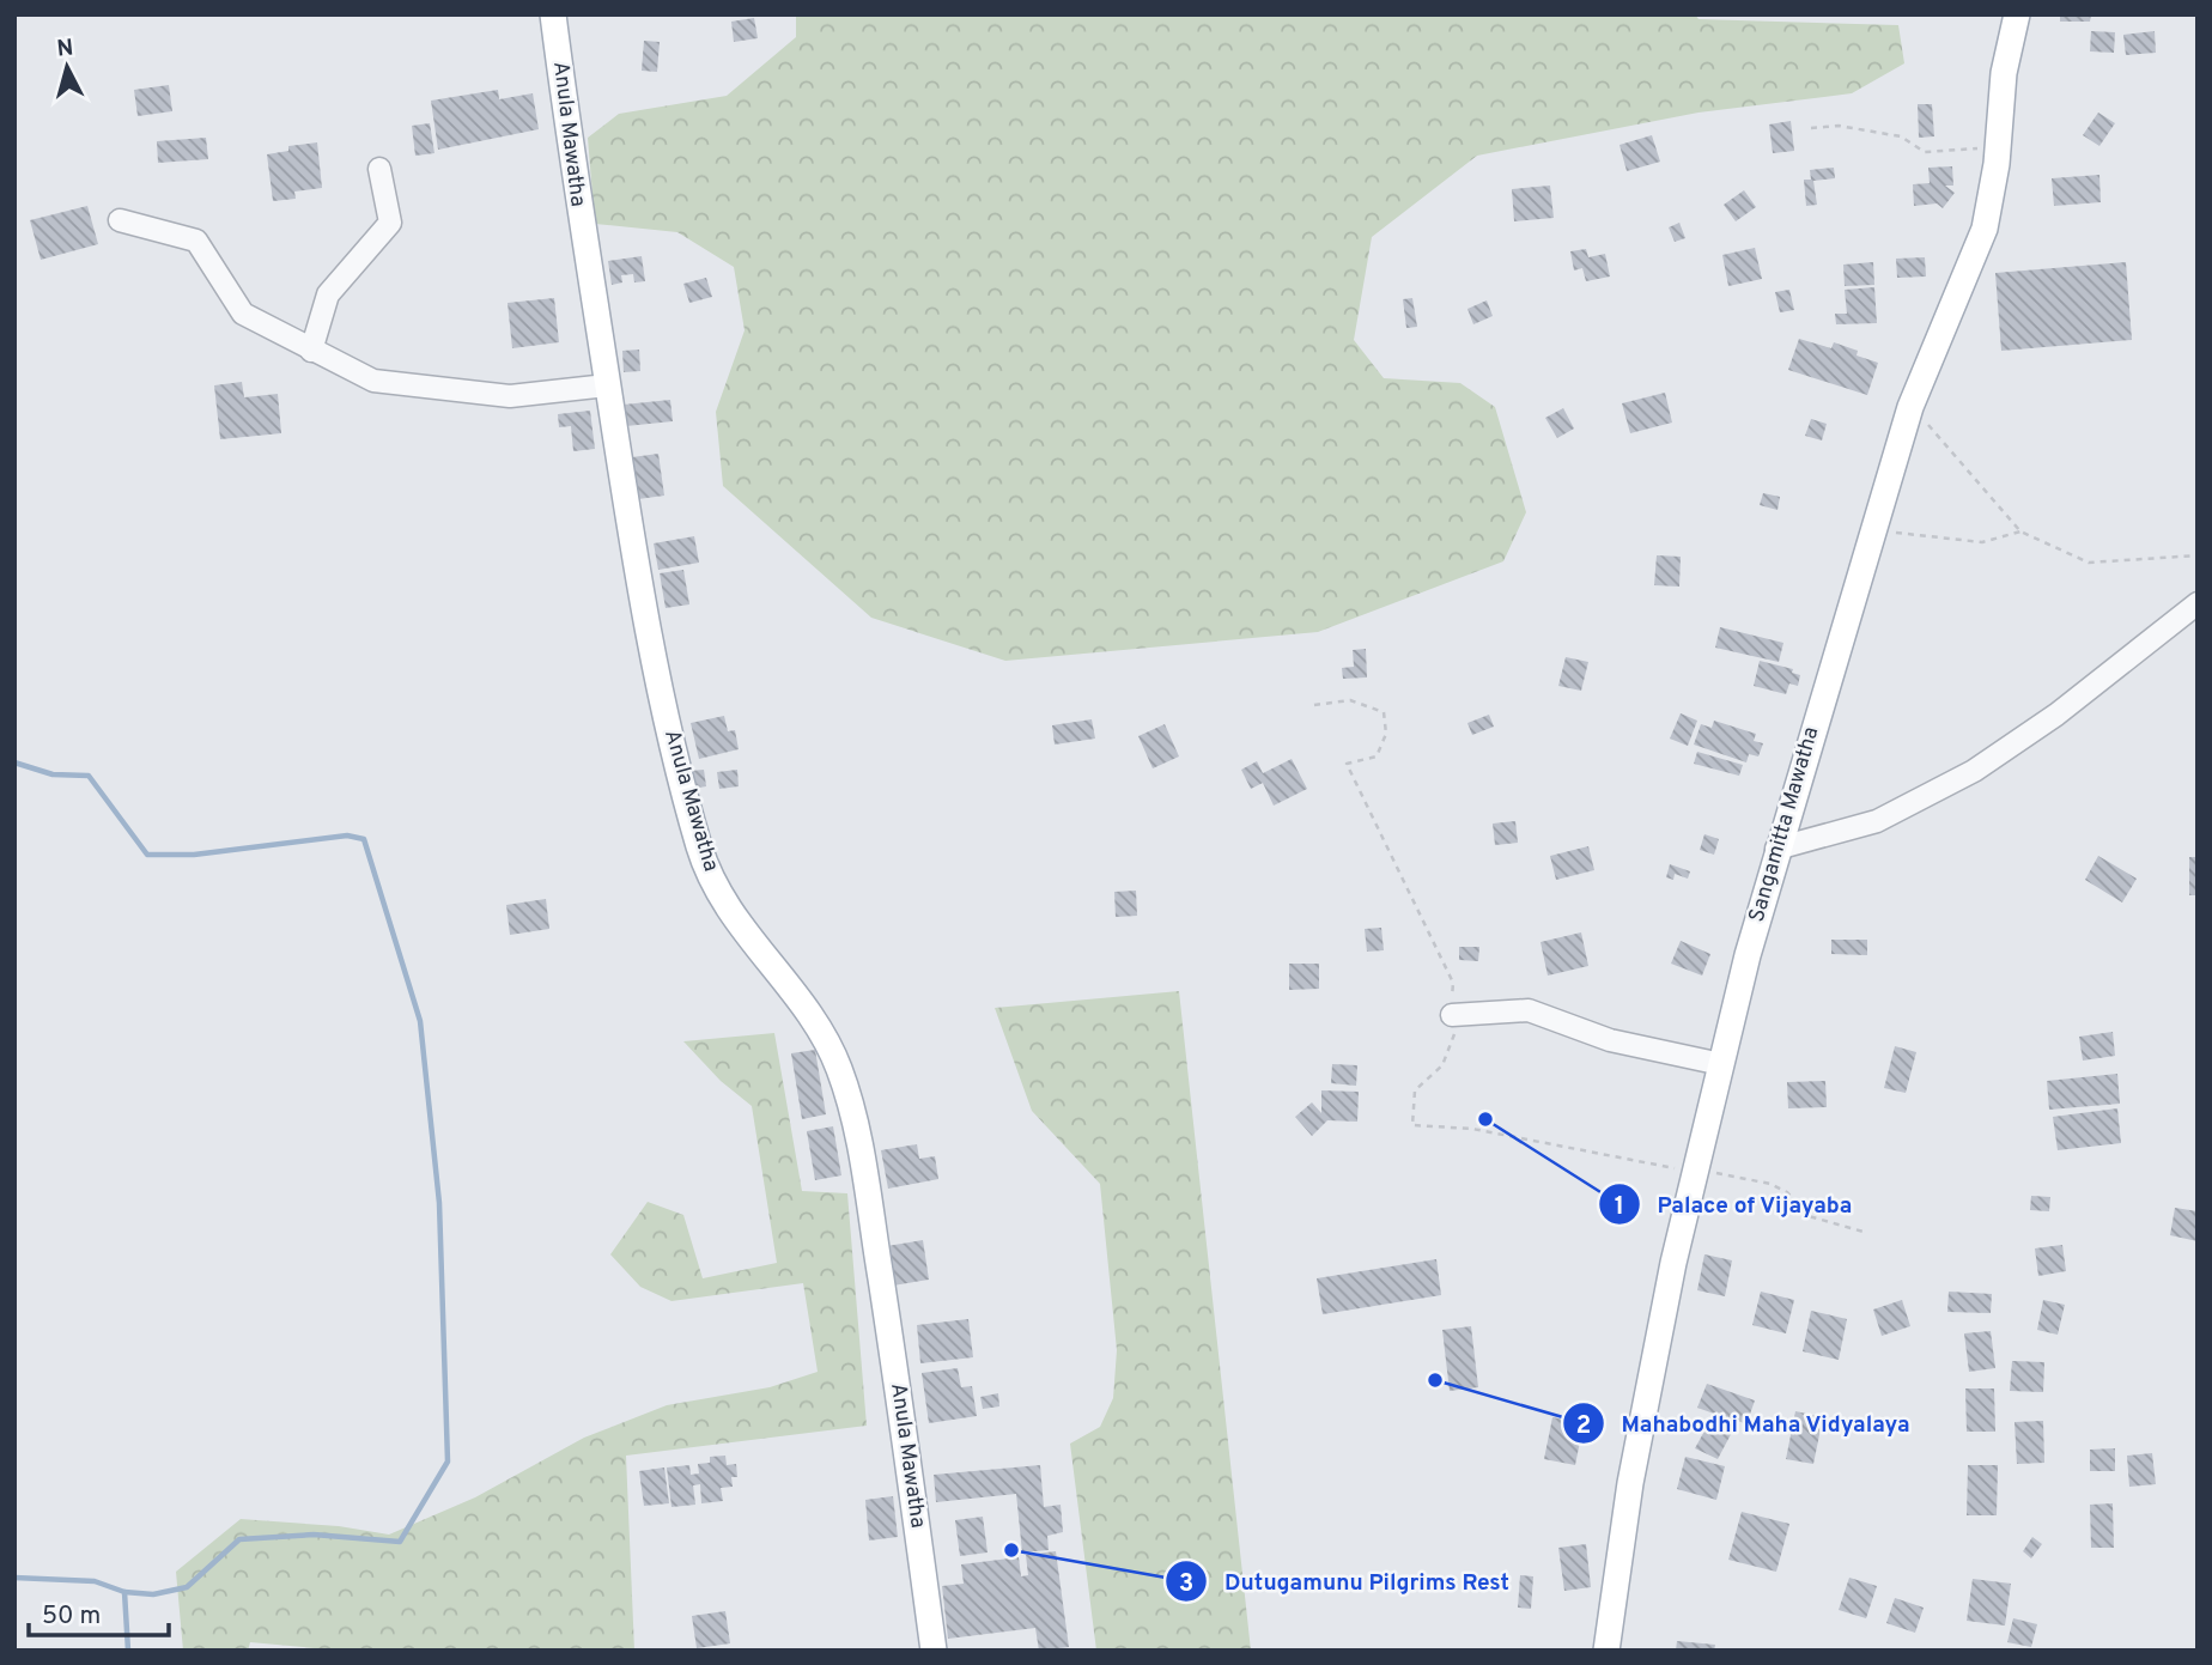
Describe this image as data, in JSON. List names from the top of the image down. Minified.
{"streets":{"main road":["Anula Mawatha","Sangamitta Mawatha"]},"places":["Palace of Vijayaba","Mahabodhi Maha Vidyalaya","Dutugamunu Pilgrims Rest"],"scale_bar":"50 m","north":"top"}
